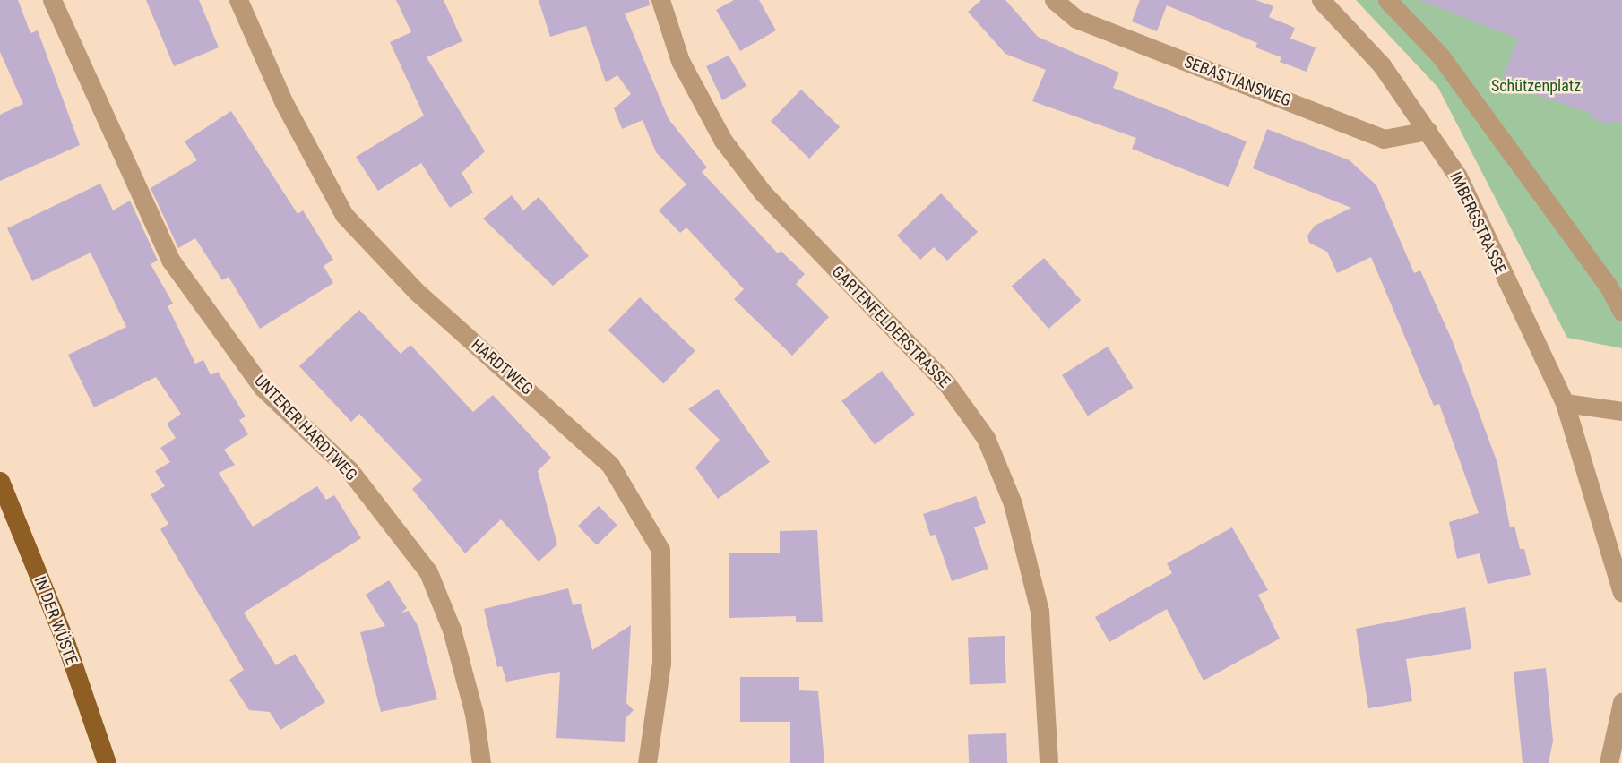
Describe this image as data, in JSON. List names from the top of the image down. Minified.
{"streets":{"main road":["IN DER WÜSTE"],"street":["SEBASTIANSWEG","IMBERGSTRASSE","GARTENFELDERSTRASSE","HARDTWEG","UNTERER HARDTWEG"]},"crossings":[["SEBASTIANSWEG","IMBERGSTRASSE"]],"parks":["Schützenplatz"]}
